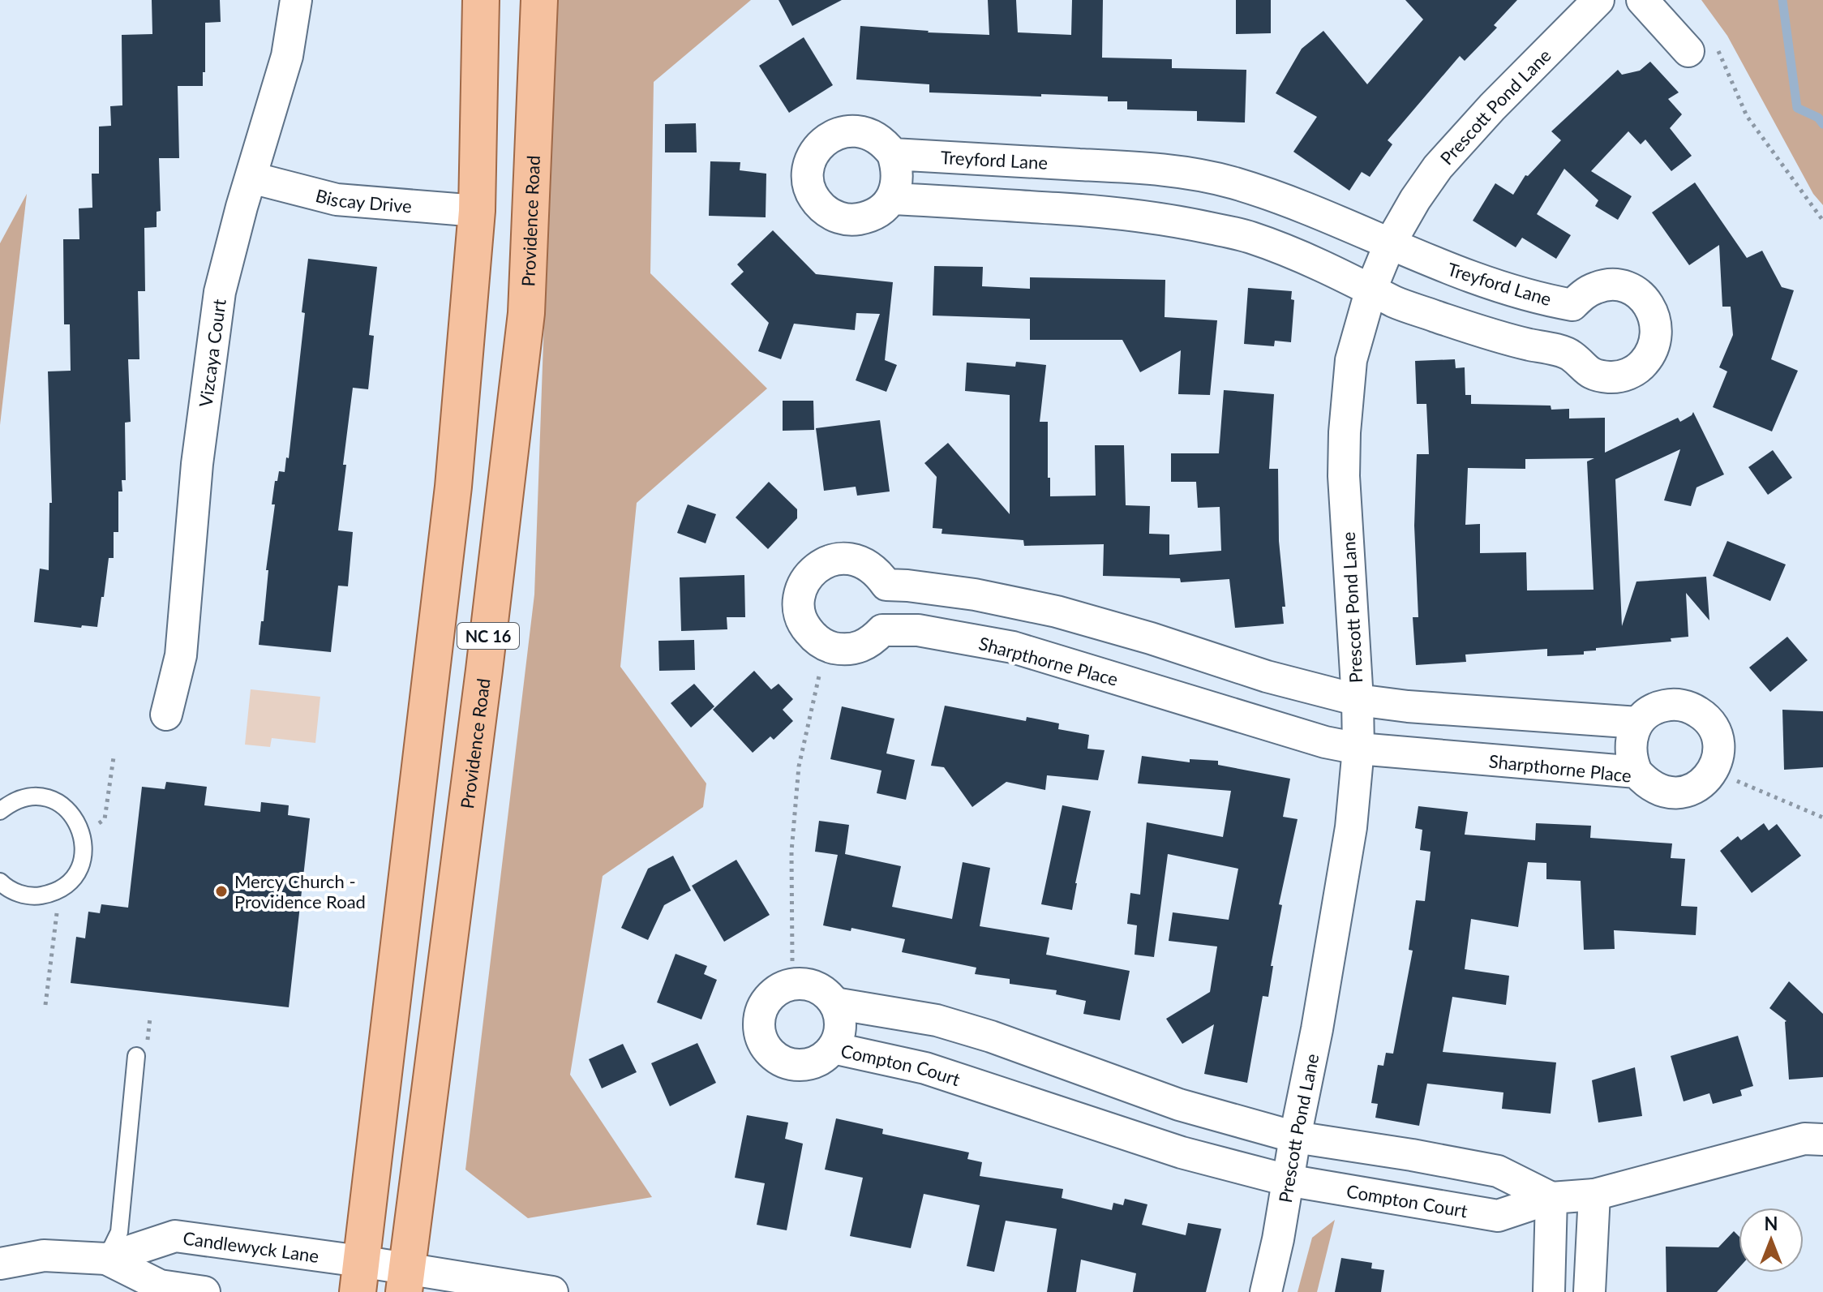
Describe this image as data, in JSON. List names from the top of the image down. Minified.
{"streets":{"main road":["Providence Road","NC 16"],"street":["Prescott Pond Lane","Treyford Lane","Biscay Drive","Vizcaya Court","Sharpthorne Place","Compton Court","Candlewyck Lane"]},"crossings":[["Prescott Pond Lane","Treyford Lane"],["Prescott Pond Lane","Sharpthorne Place"],["Prescott Pond Lane","Compton Court"],["Biscay Drive","Vizcaya Court"],["Biscay Drive","NC 16"],["Providence Road","Candlewyck Lane"],["NC 16","Candlewyck Lane"]],"places":["Mercy Church - Providence Road"],"north":"top"}
